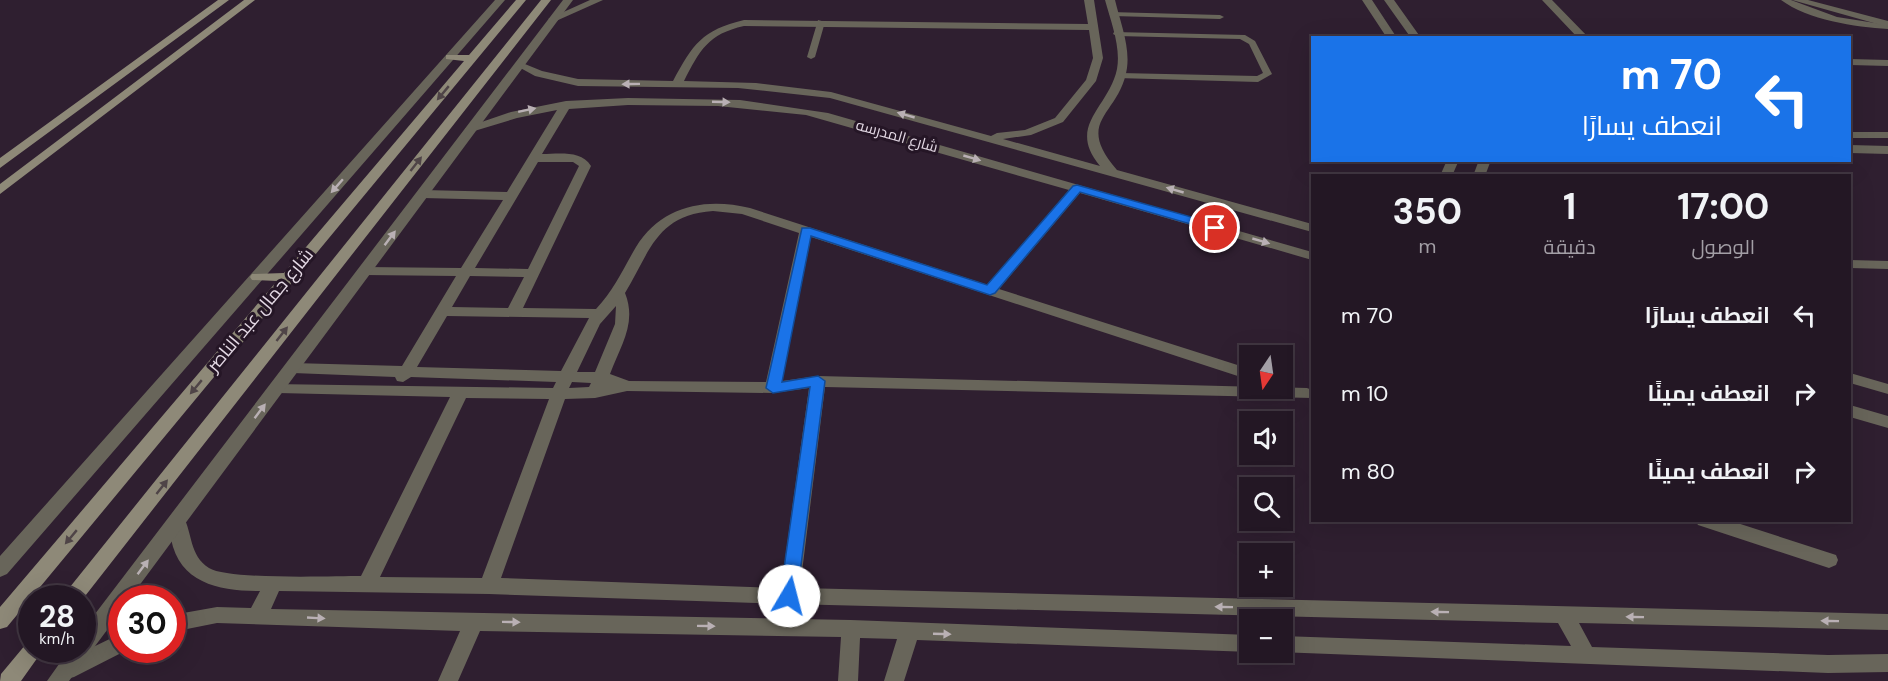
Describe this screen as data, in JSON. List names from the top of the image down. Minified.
{"streets":{"main road":["شارع جمال عبد الناصر"],"street":["شارع المدرسه"]},"north":"bottom","page":{"turn":["70 m","انعطف يسارًا"],"eta":["17:00","الوصول","1","دقيقة","350","m"],"list":[{"name":"انعطف يسارًا","value":"70 m"},{"name":"انعطف يمينًا","value":"10 m"},{"name":"انعطف يمينًا","value":"80 m"}],"map_buttons":["+","−"],"speed":"28 km/h","limit":"30"}}
